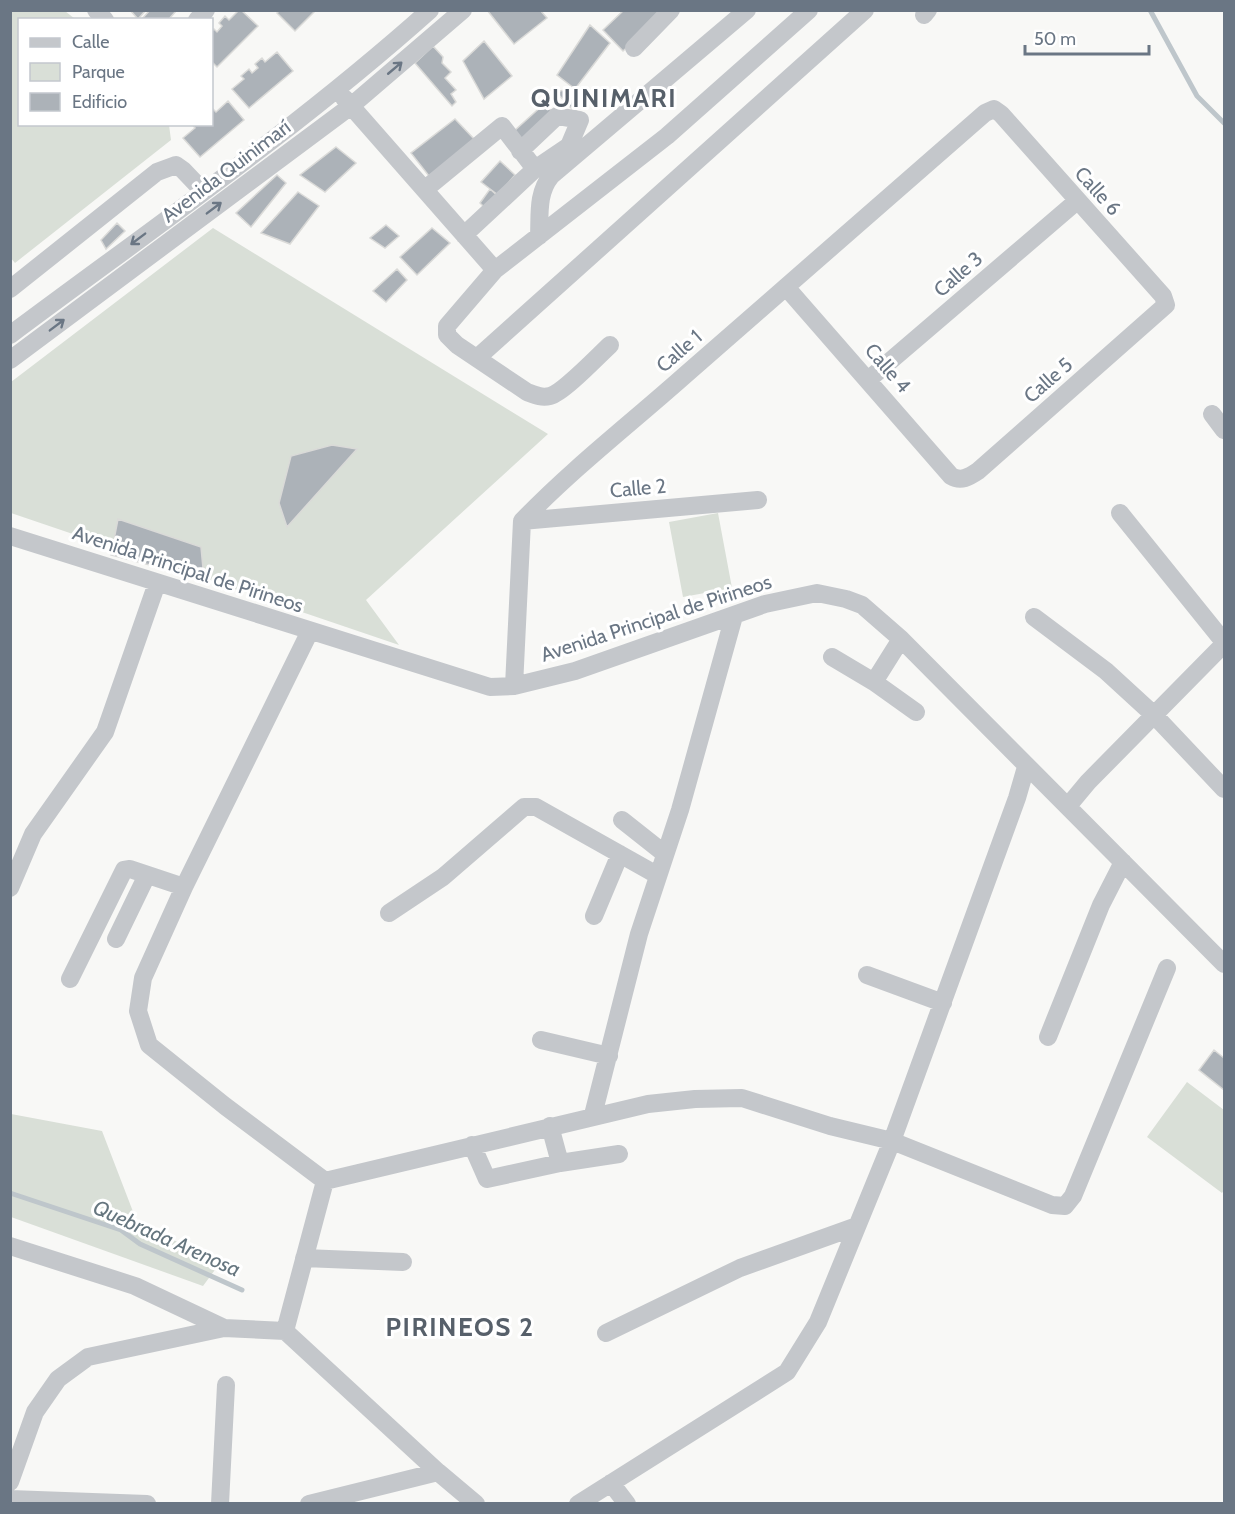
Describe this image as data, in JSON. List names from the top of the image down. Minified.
{"streets":{"street":["Avenida Quinimarí","Calle 6","Calle 3","Calle 1","Calle 4","Calle 5","Calle 2","Avenida Principal de Pirineos"]},"crossings":[["Calle 6","Calle 3"],["Calle 6","Calle 1"],["Calle 6","Calle 5"],["Calle 3","Calle 4"],["Calle 1","Calle 4"],["Calle 1","Calle 2"],["Calle 4","Calle 5"]],"districts":["QUINIMARI","PIRINEOS 2"],"water":["Quebrada Arenosa"],"legend":["Calle","Parque","Edificio"],"scale_bar":"50 m"}
